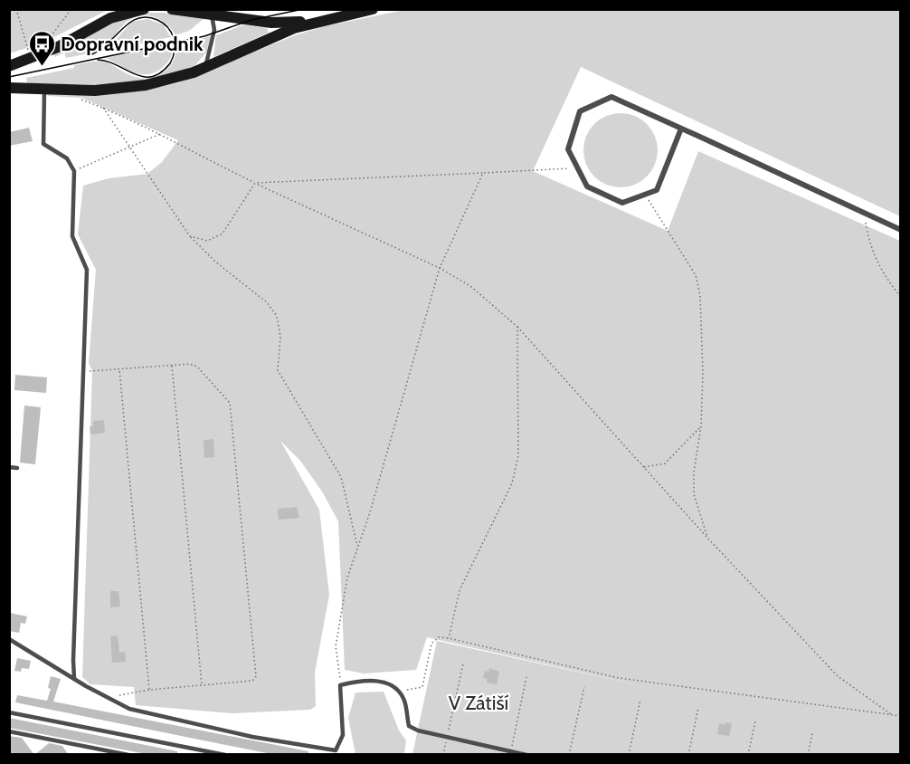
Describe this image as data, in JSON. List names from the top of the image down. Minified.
{"parks":["V Zátiší"],"places":{"bus stop":["Dopravní podnik"]}}
